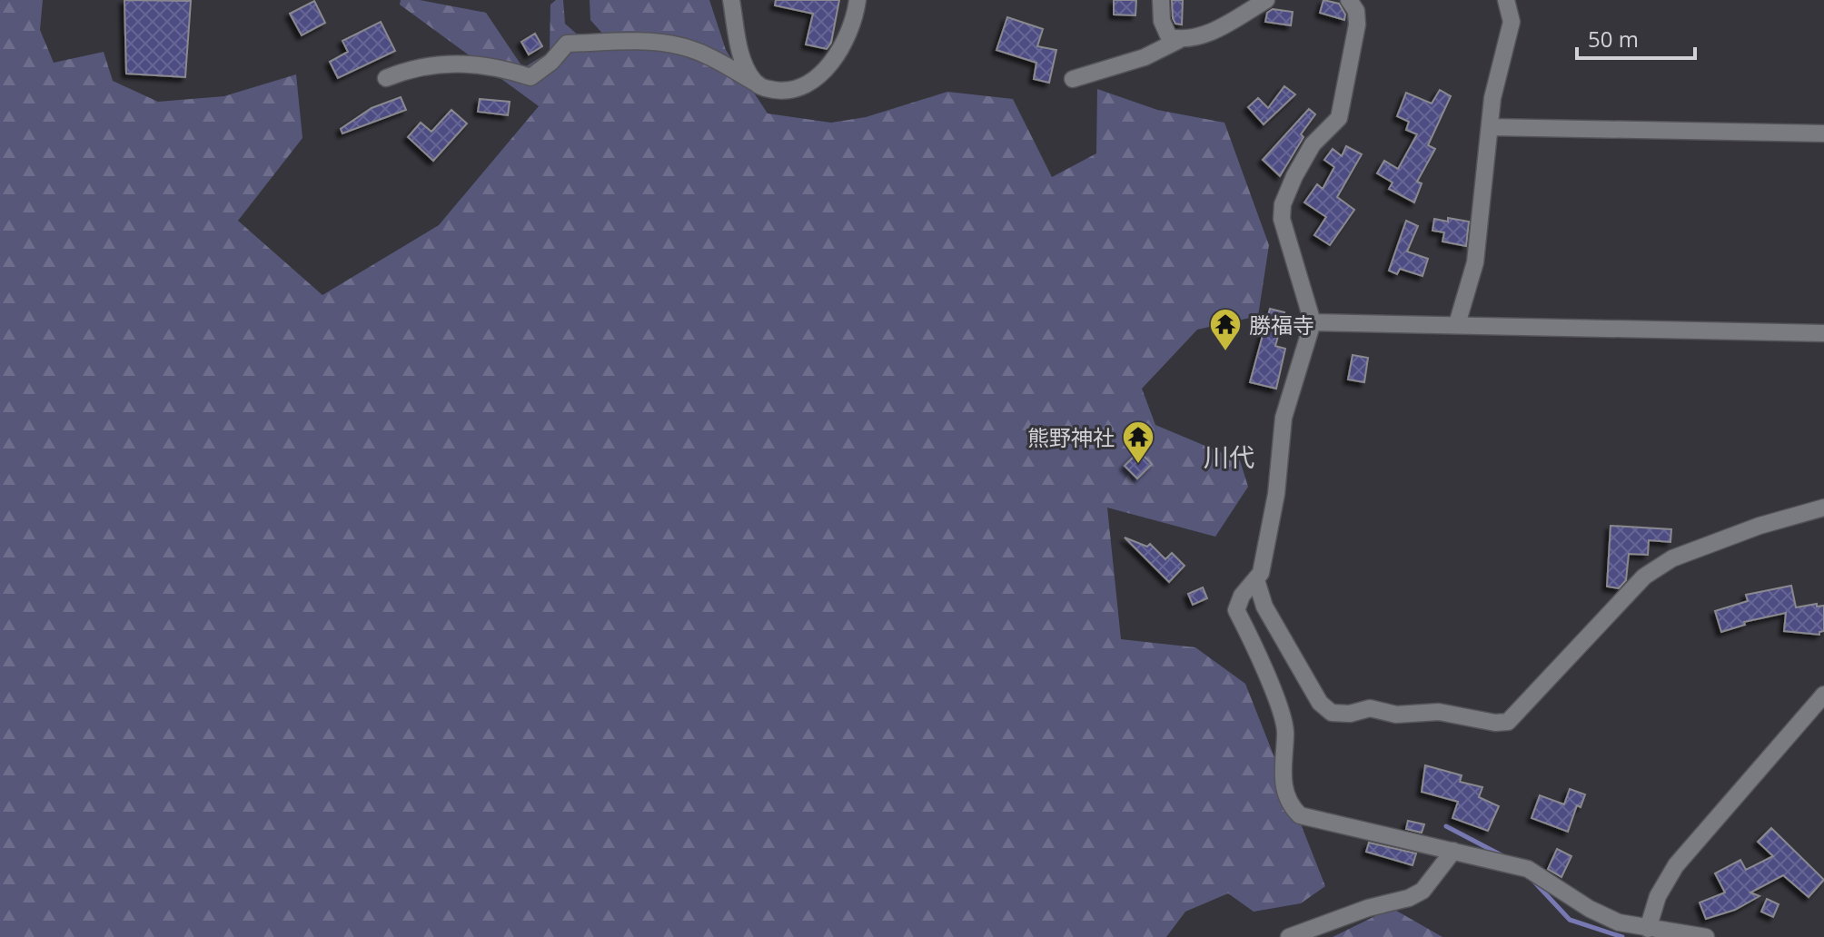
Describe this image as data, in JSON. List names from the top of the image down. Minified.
{"districts":["川代"],"places":{"temple":["勝福寺","熊野神社"]},"scale_bar":"50 m"}
